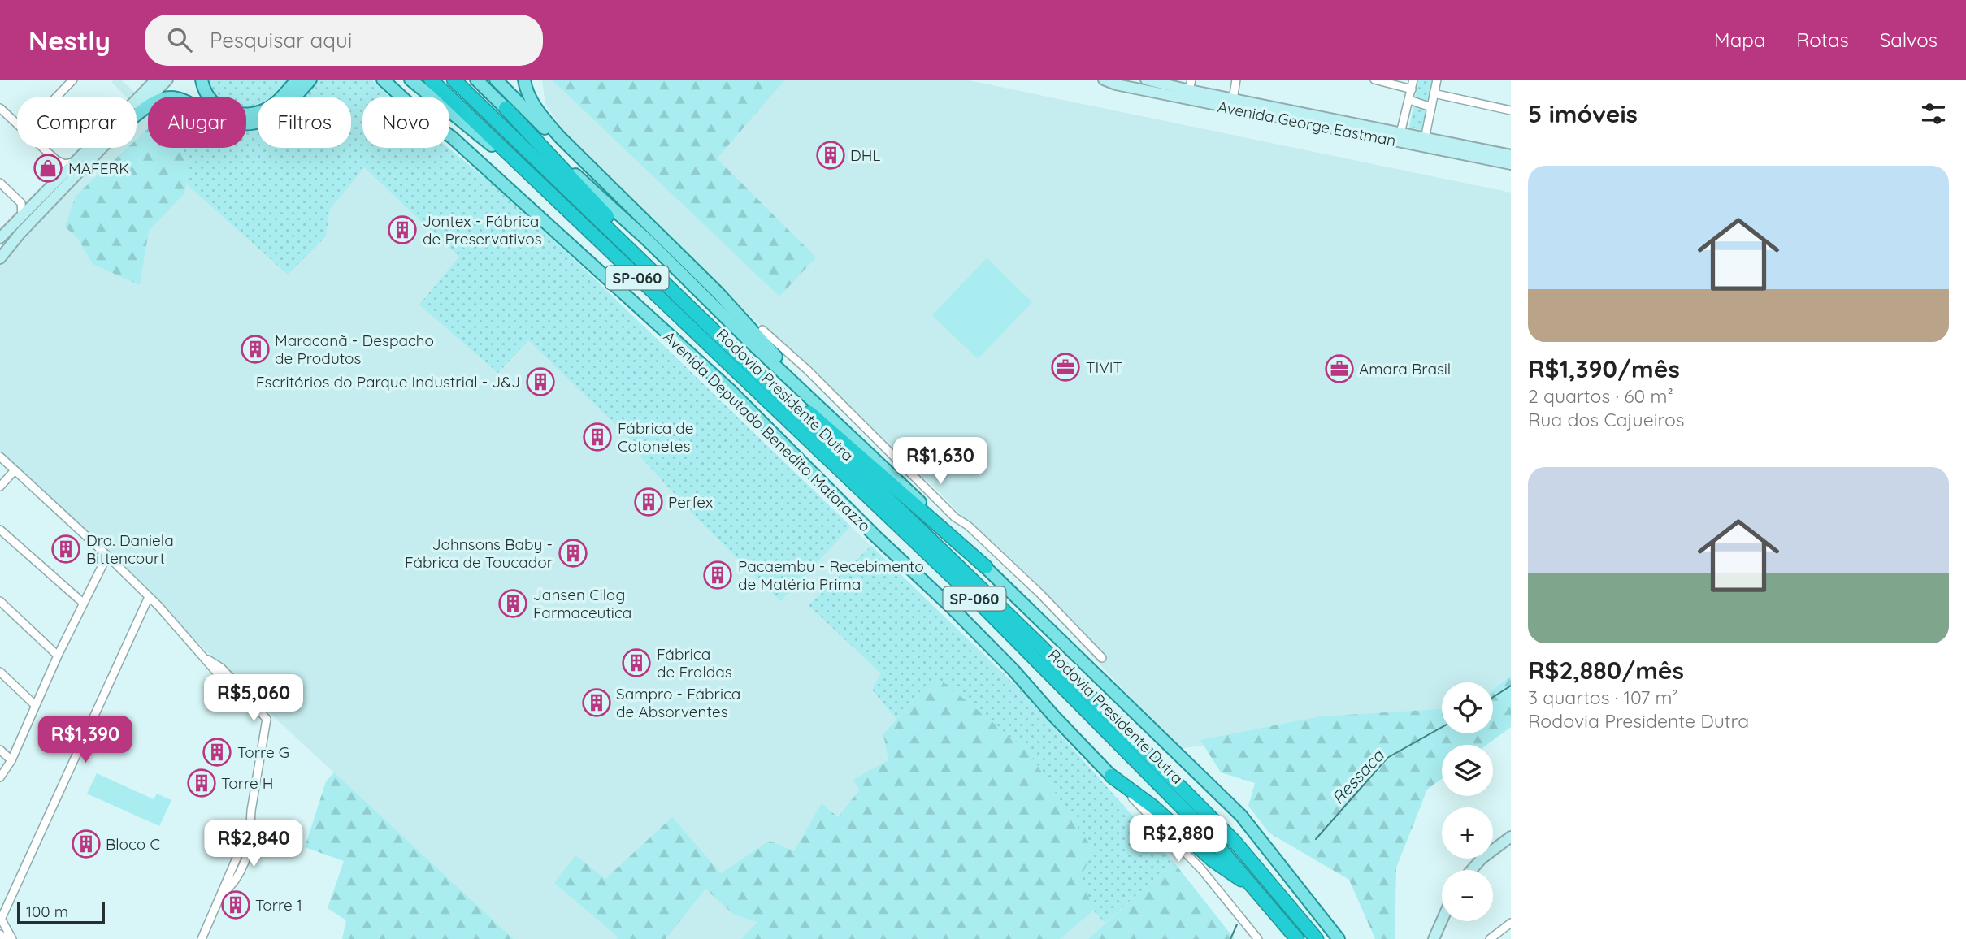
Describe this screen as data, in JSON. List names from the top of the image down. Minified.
{"streets":{"highway":["SP-060","Rodovia Presidente Dutra"],"main road":["Avenida Deputado Benedito Matarazzo"],"street":["Avenida George Eastman"]},"water":["Ressaca"],"places":{"building":["DHL","Jontex - Fábrica de Preservativos","Maracanã - Despacho de Produtos","Escritórios do Parque Industrial - J&J","Fábrica de Cotonetes","Perfex","Dra. Daniela Bittencourt","Johnsons Baby - Fábrica de Toucador","Pacaembu - Recebimento de Matéria Prima","Jansen Cilag Farmaceutica","Fábrica de Fraldas","Sampro - Fábrica de Absorventes","Torre G","Torre H","Bloco C","Torre 1"],"shop":["MAFERK"],"office":["TIVIT","Amara Brasil"]},"scale_bar":"100 m","page":{"header":"Nestly","search":"Pesquisar aqui","nav":["Mapa","Rotas","Salvos"],"heading":"5 imóveis","chip":["Comprar","Alugar","Filtros","Novo"],"list":[{"name":"R$1,390/mês","note":"2 quartos · 60 m² · Rua dos Cajueiros"},{"name":"R$2,880/mês","note":"3 quartos · 107 m² · Rodovia Presidente Dutra"}],"price":["R$1,630","R$5,060","R$1,390","R$2,880","R$2,840"],"map_buttons":["+","−"],"scale":"100 m"}}
